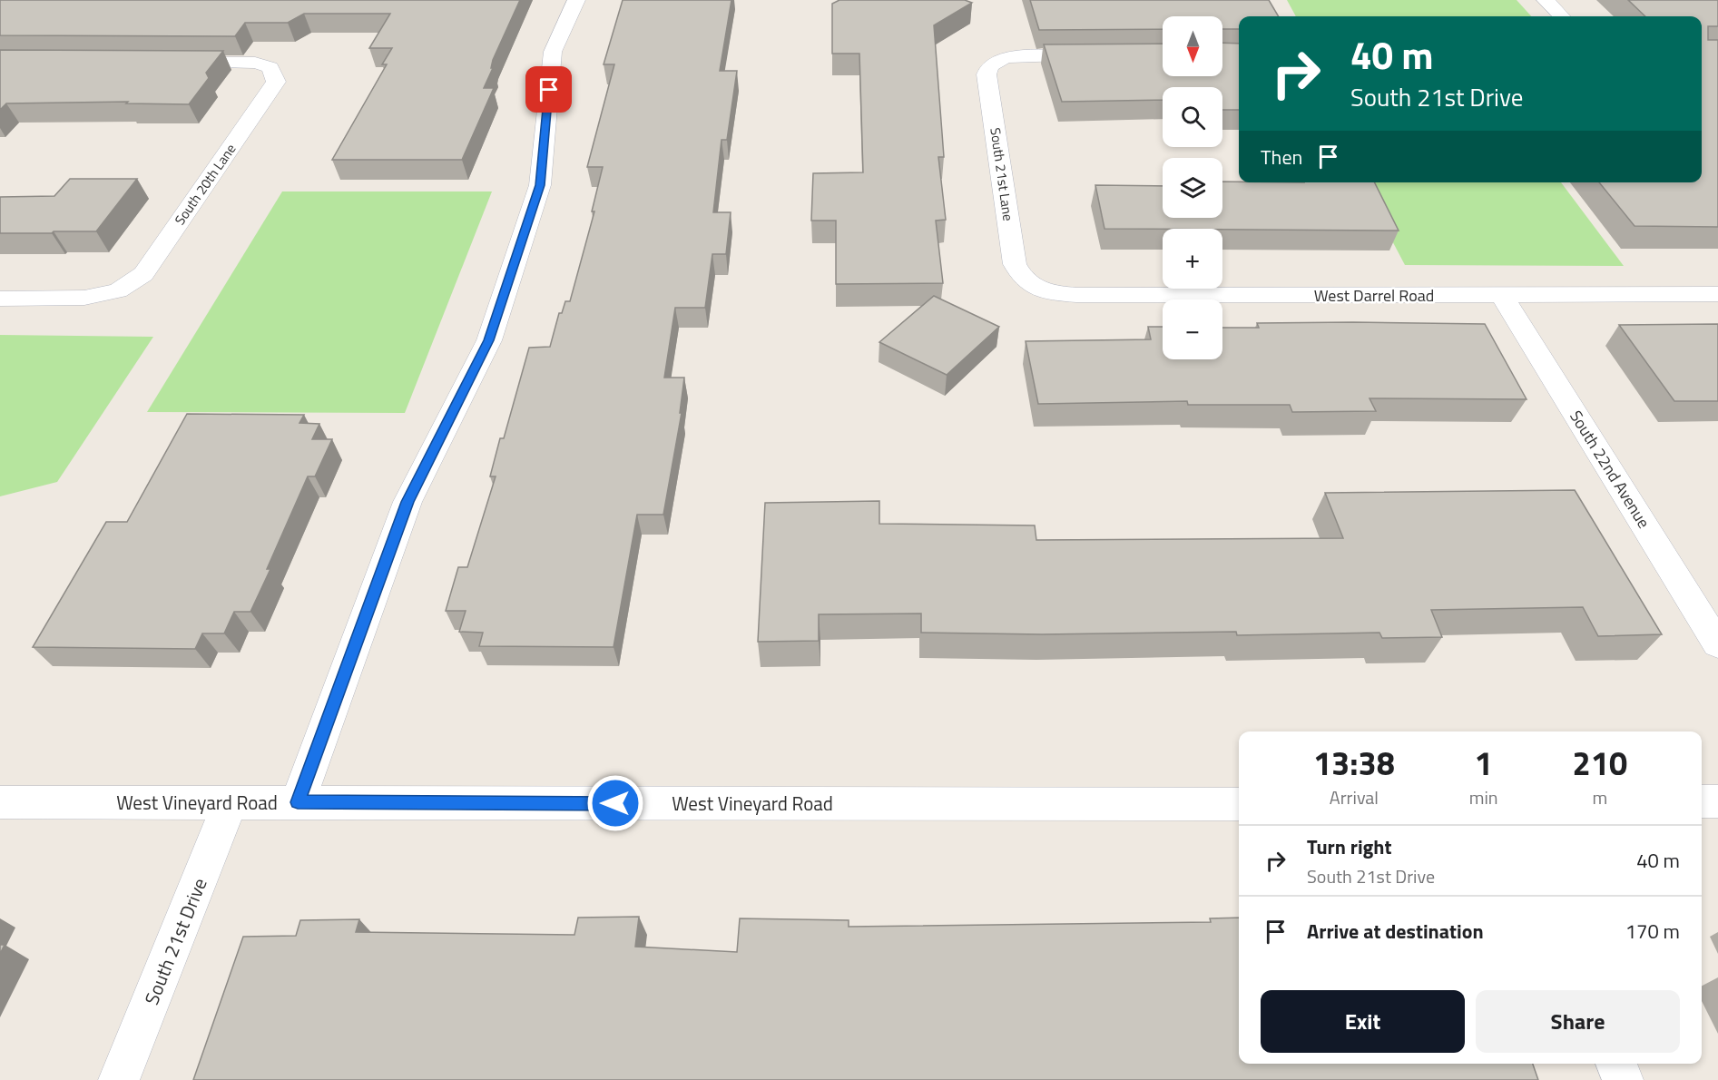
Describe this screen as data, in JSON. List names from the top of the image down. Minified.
{"streets":{"street":["South 21st Lane","South 20th Lane","West Darrel Road","South 22nd Avenue","West Vineyard Road","South 21st Drive"]},"crossings":[["South 21st Lane","West Darrel Road"],["West Darrel Road","South 22nd Avenue"],["West Vineyard Road","South 21st Drive"]],"north":"bottom","page":{"map_buttons":["+","−"],"turn":["40 m","South 21st Drive"],"then":"Then","eta":["13:38","Arrival","1","min","210","m"],"list":[{"name":"Turn right","note":"South 21st Drive","value":"40 m"},{"name":"Arrive at destination","value":"170 m"}],"buttons":["Exit","Share"]}}
